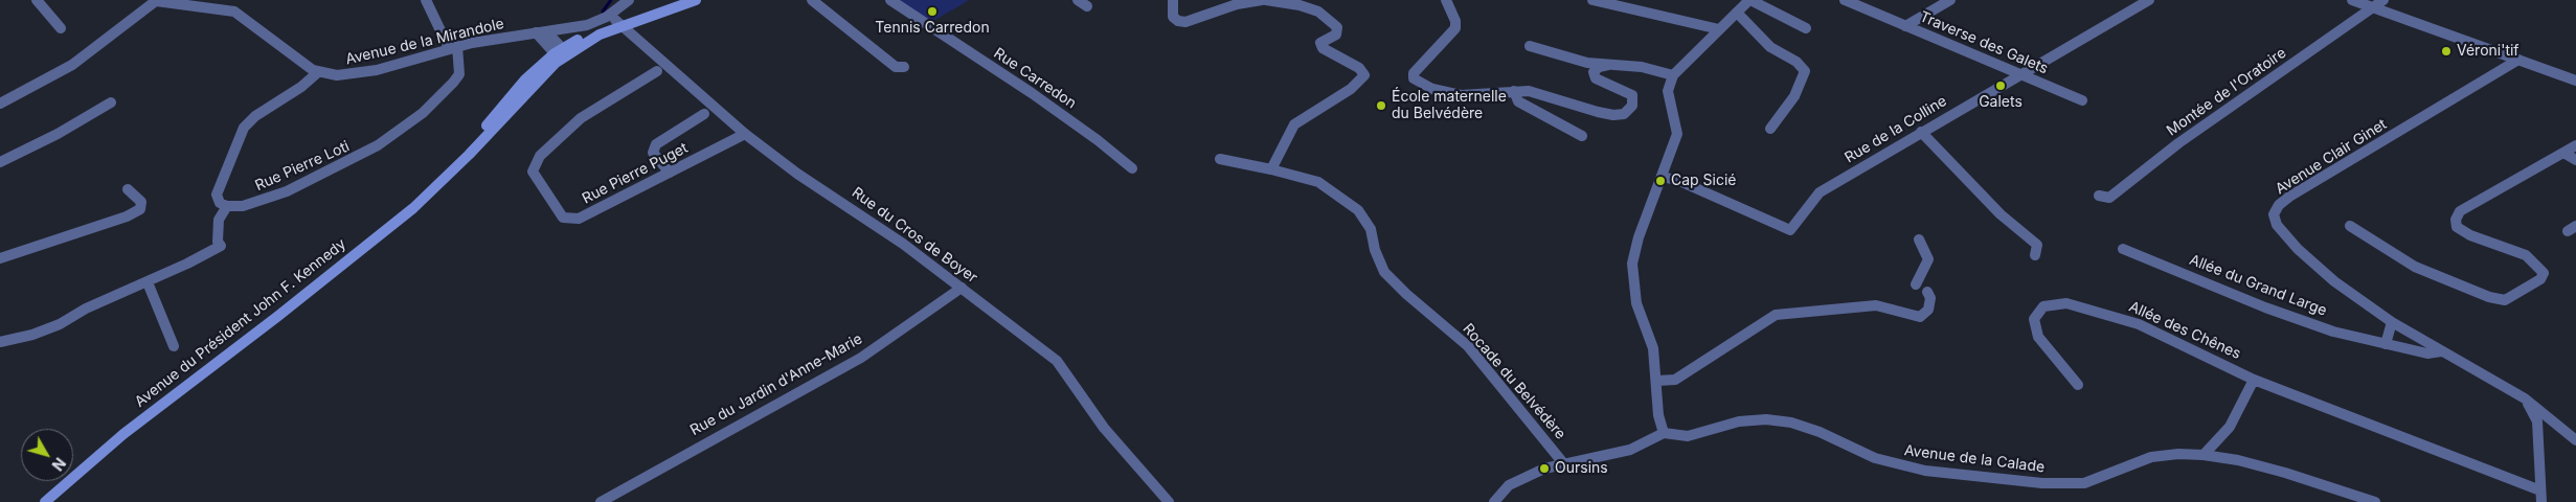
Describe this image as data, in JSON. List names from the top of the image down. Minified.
{"streets":{"main road":["Avenue du Président John F. Kennedy"],"street":["Avenue de la Mirandole","Traverse des Galets","Rue Carredon","Montée de l'Oratoire","Rue de la Colline","Avenue Clair Ginet","Rue Pierre Loti","Rue Pierre Puget","Rue du Cros de Boyer","Allée du Grand Large","Allée des Chênes","Rocade du Belvédère","Rue du Jardin d'Anne-Marie","Avenue de la Calade"]},"crossings":[["Avenue de la Mirandole","Rue Pierre Loti"],["Traverse des Galets","Rue de la Colline"],["Avenue Clair Ginet","Allée du Grand Large"],["Avenue Clair Ginet","Allée des Chênes"],["Rue Pierre Puget","Rue du Cros de Boyer"],["Rue du Cros de Boyer","Avenue du Président John F. Kennedy"],["Rue du Cros de Boyer","Rue du Jardin d'Anne-Marie"]],"places":["Tennis Carredon","Véroni'tif","Galets","École maternelle du Belvédère","Cap Sicié","Oursins"],"north":"bottom right"}
